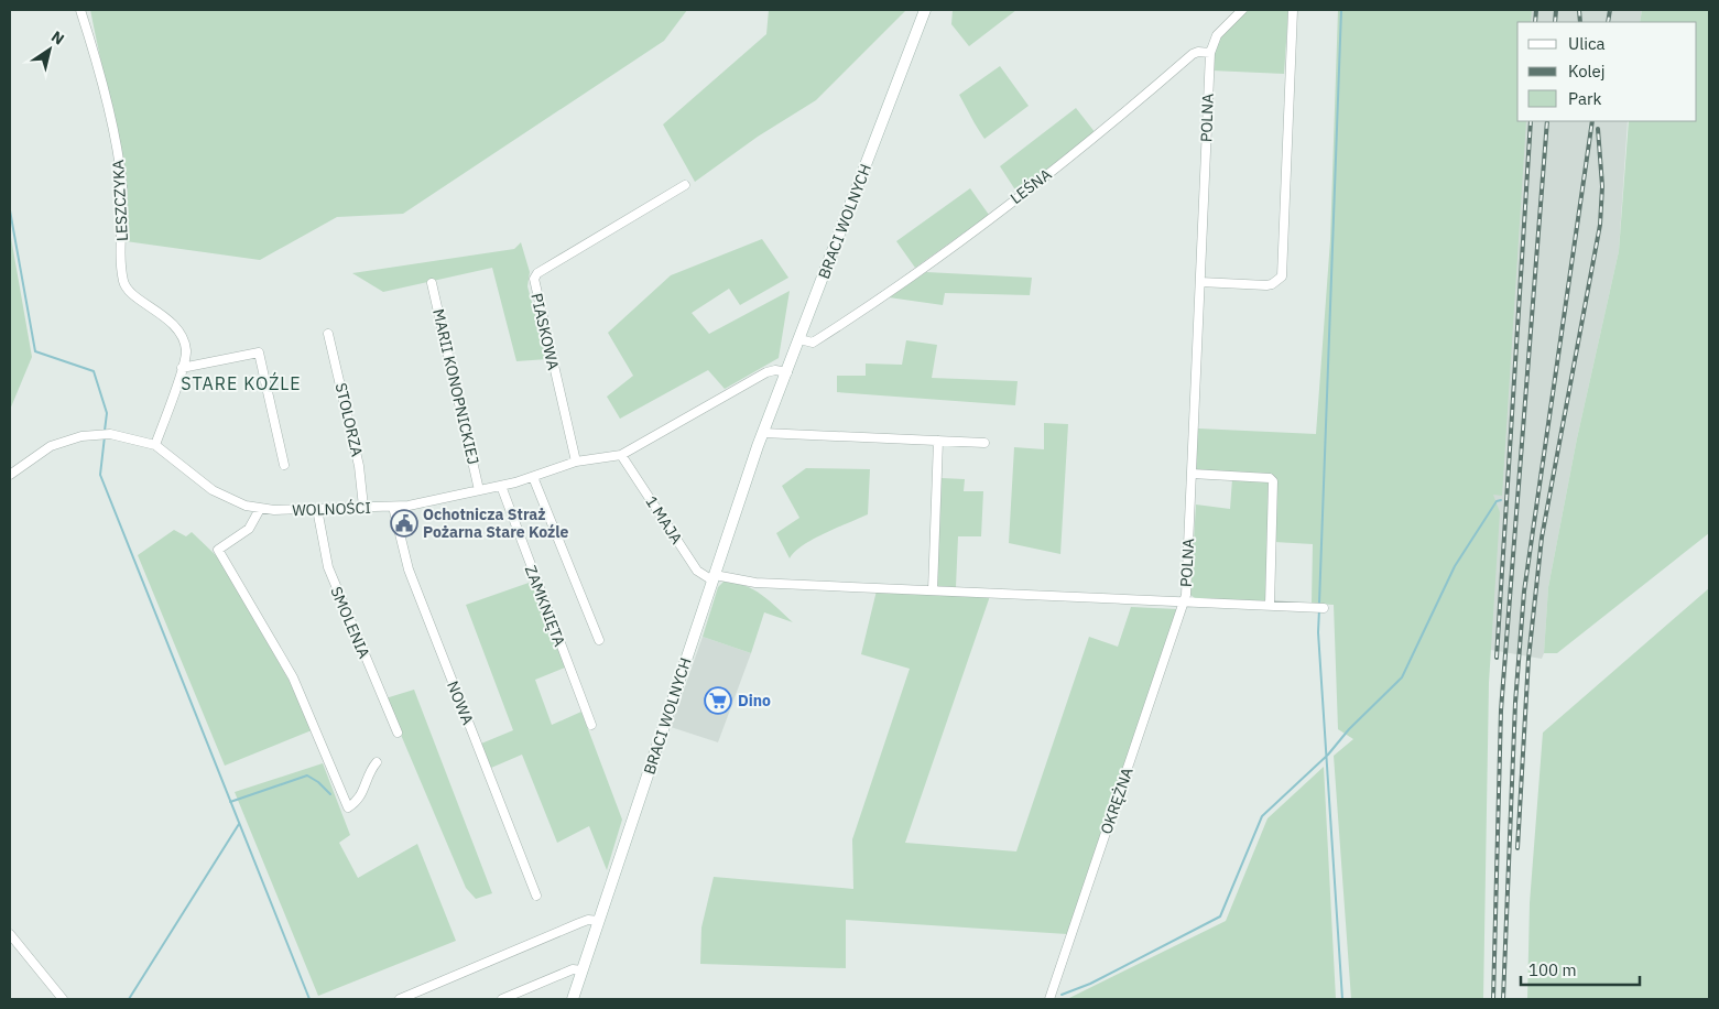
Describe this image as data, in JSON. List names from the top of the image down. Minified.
{"streets":{"main road":["BRACI WOLNYCH"],"street":["POLNA","LEŚNA","LESZCZYKA","PIASKOWA","MARII KONOPNICKIEJ","STOLORZA","WOLNOŚCI","1 MAJA","ZAMKNIĘTA","SMOLENIA","NOWA","OKRĘŻNA"]},"crossings":[["POLNA","LEŚNA"],["POLNA","BRACI WOLNYCH"],["POLNA","1 MAJA"],["POLNA","OKRĘŻNA"],["LEŚNA","BRACI WOLNYCH"],["LESZCZYKA","WOLNOŚCI"],["BRACI WOLNYCH","WOLNOŚCI"],["BRACI WOLNYCH","1 MAJA"],["PIASKOWA","WOLNOŚCI"],["MARII KONOPNICKIEJ","WOLNOŚCI"],["STOLORZA","WOLNOŚCI"],["WOLNOŚCI","1 MAJA"],["WOLNOŚCI","ZAMKNIĘTA"],["WOLNOŚCI","SMOLENIA"],["WOLNOŚCI","NOWA"]],"districts":["STARE KOŹLE"],"places":{"public building":["Ochotnicza Straż Pożarna Stare Koźle"],"supermarket":["Dino"]},"legend":["Ulica","Kolej","Park"],"scale_bar":"100 m","north":"top right"}
